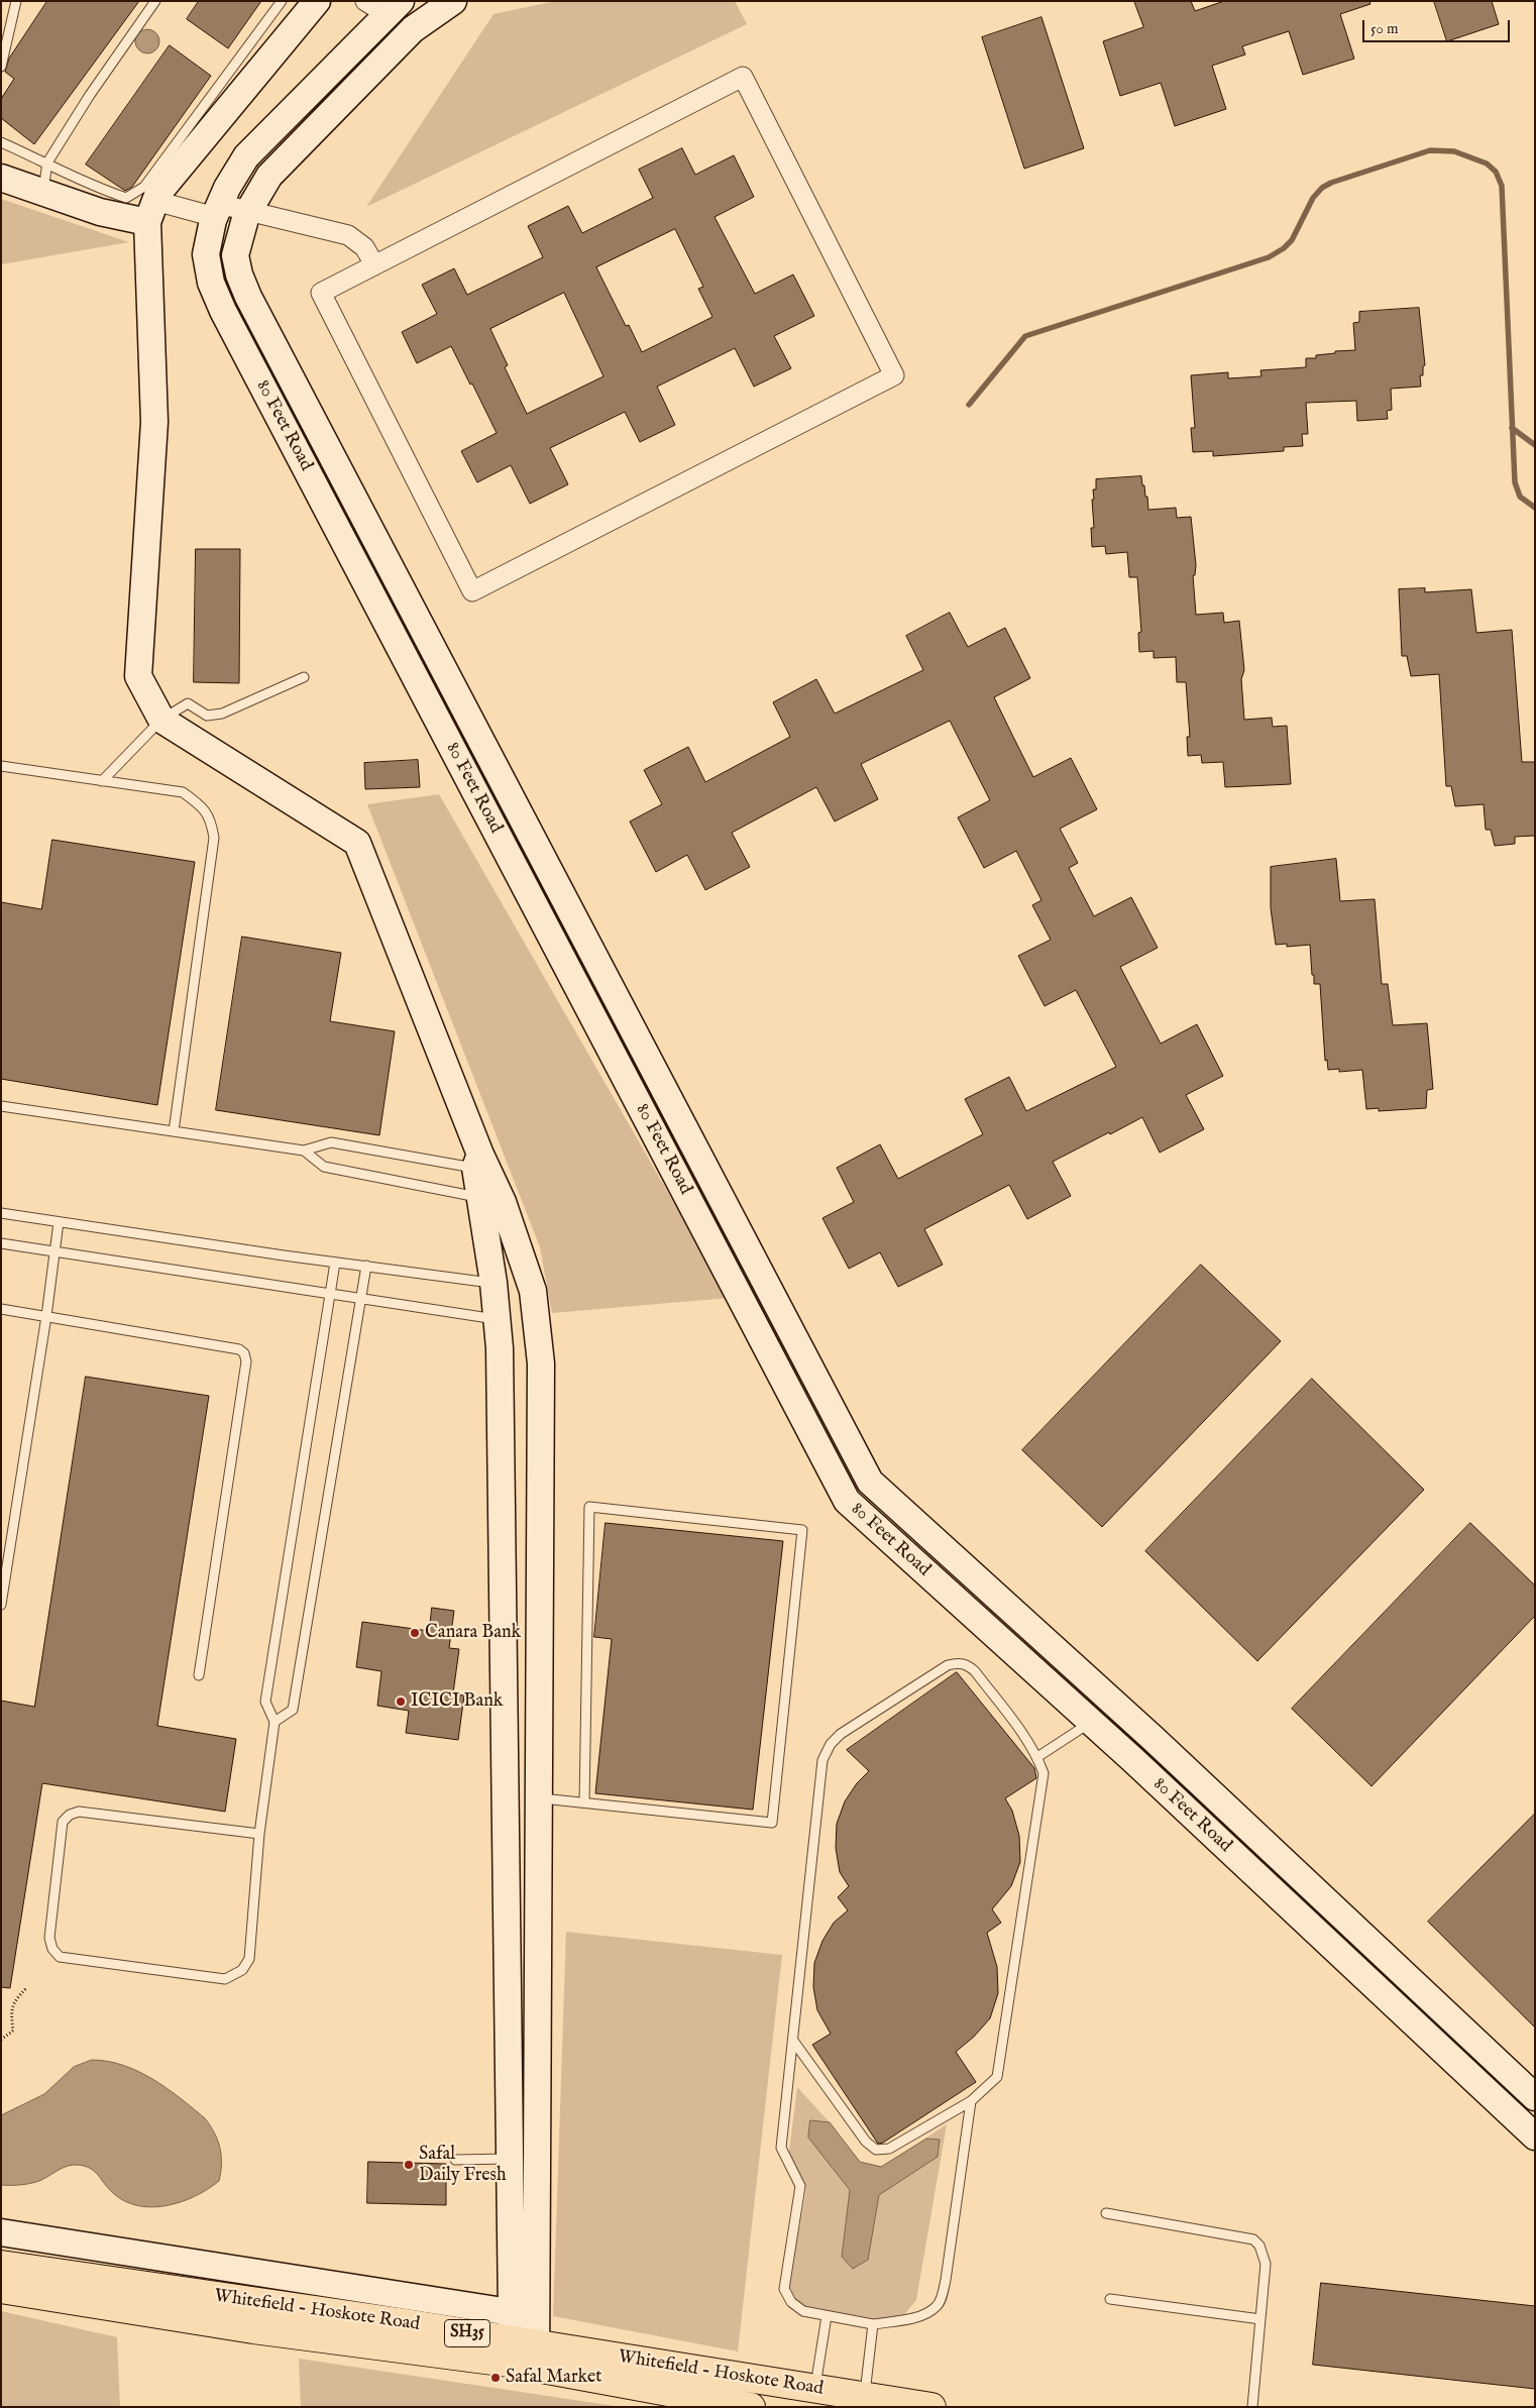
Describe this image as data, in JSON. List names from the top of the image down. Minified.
{"streets":{"main road":["Whitefield - Hoskote Road","SH35"],"street":["80 Feet Road"]},"places":["Canara Bank","ICICI Bank","Safal Daily Fresh","Safal Market"],"scale_bar":"50 m"}
